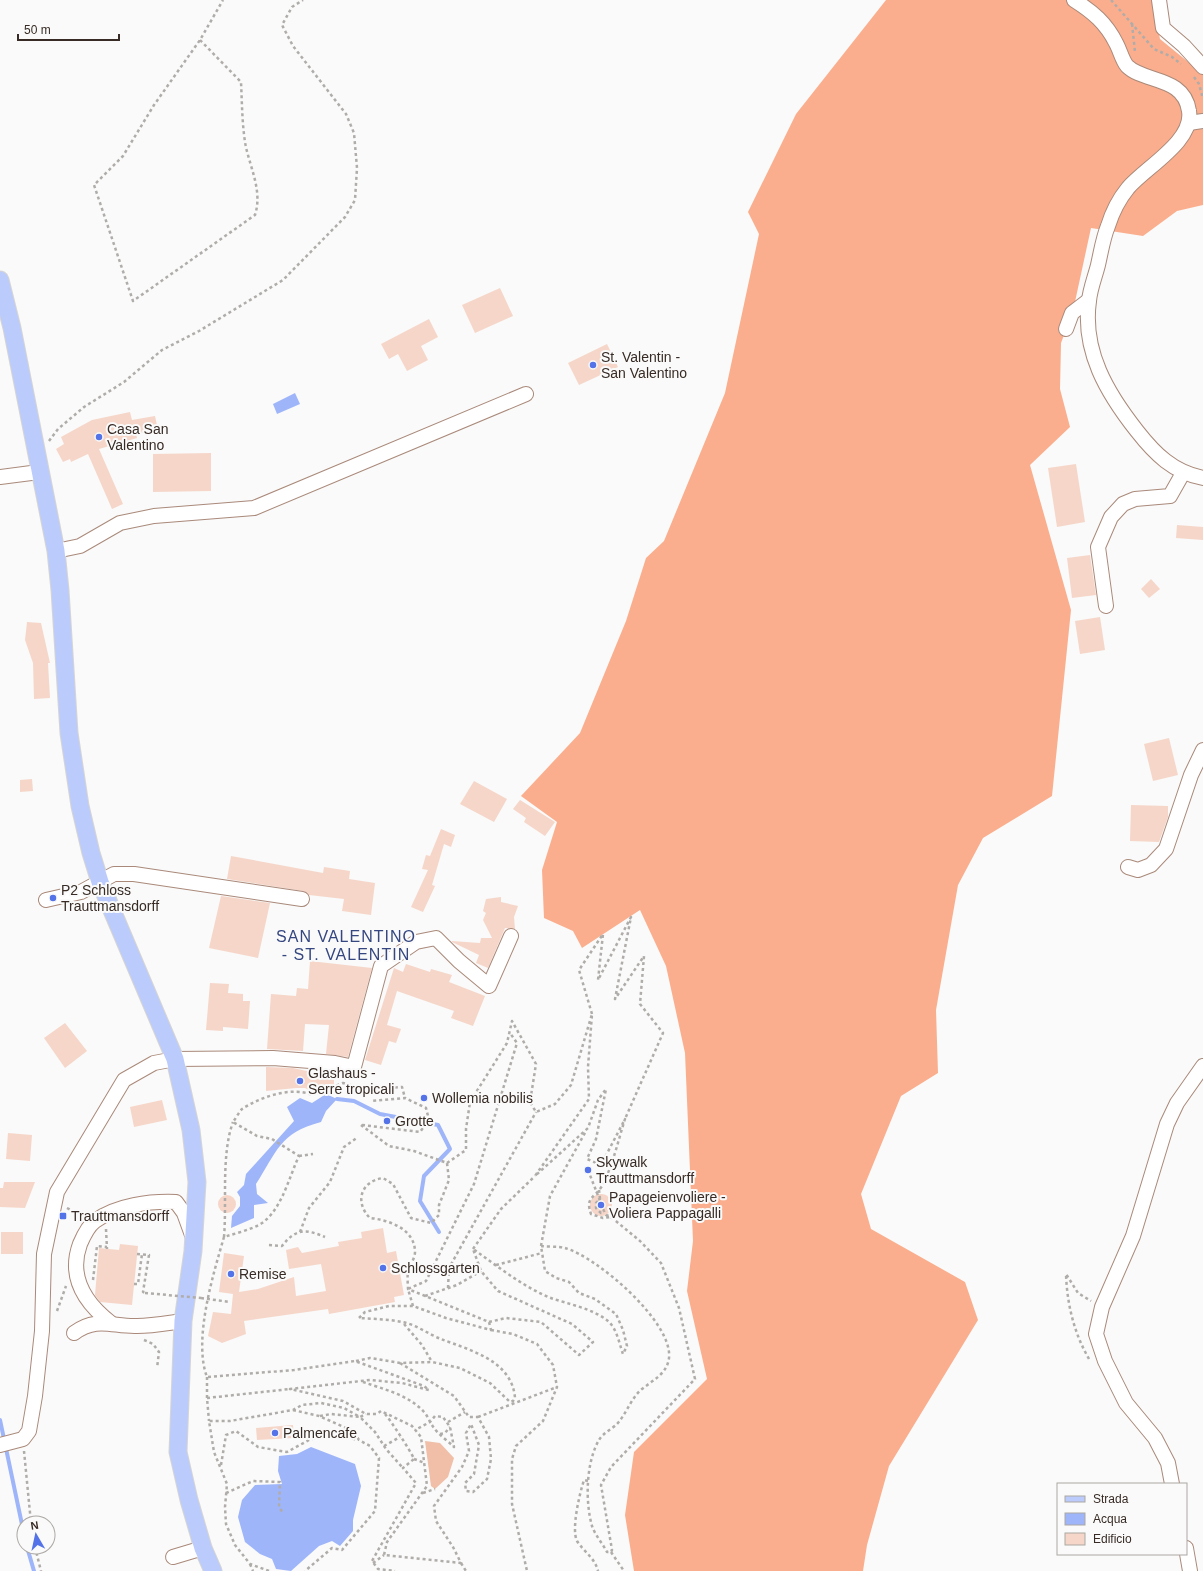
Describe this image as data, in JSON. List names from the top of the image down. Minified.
{"districts":["SAN VALENTINO - ST. VALENTIN"],"places":{"other":["St. Valentin - San Valentino","Casa San Valentino","P2 Schloss Trauttmansdorff","Glashaus - Serre tropicali","Wollemia nobilis","Grotte","Skywalk Trauttmansdorff","Papageienvoliere - Voliera Pappagalli","Schlossgarten","Remise","Palmencafe"],"transit":["Trauttmansdorff"]},"legend":["Strada","Acqua","Edificio"],"scale_bar":"50 m","north":"top"}
